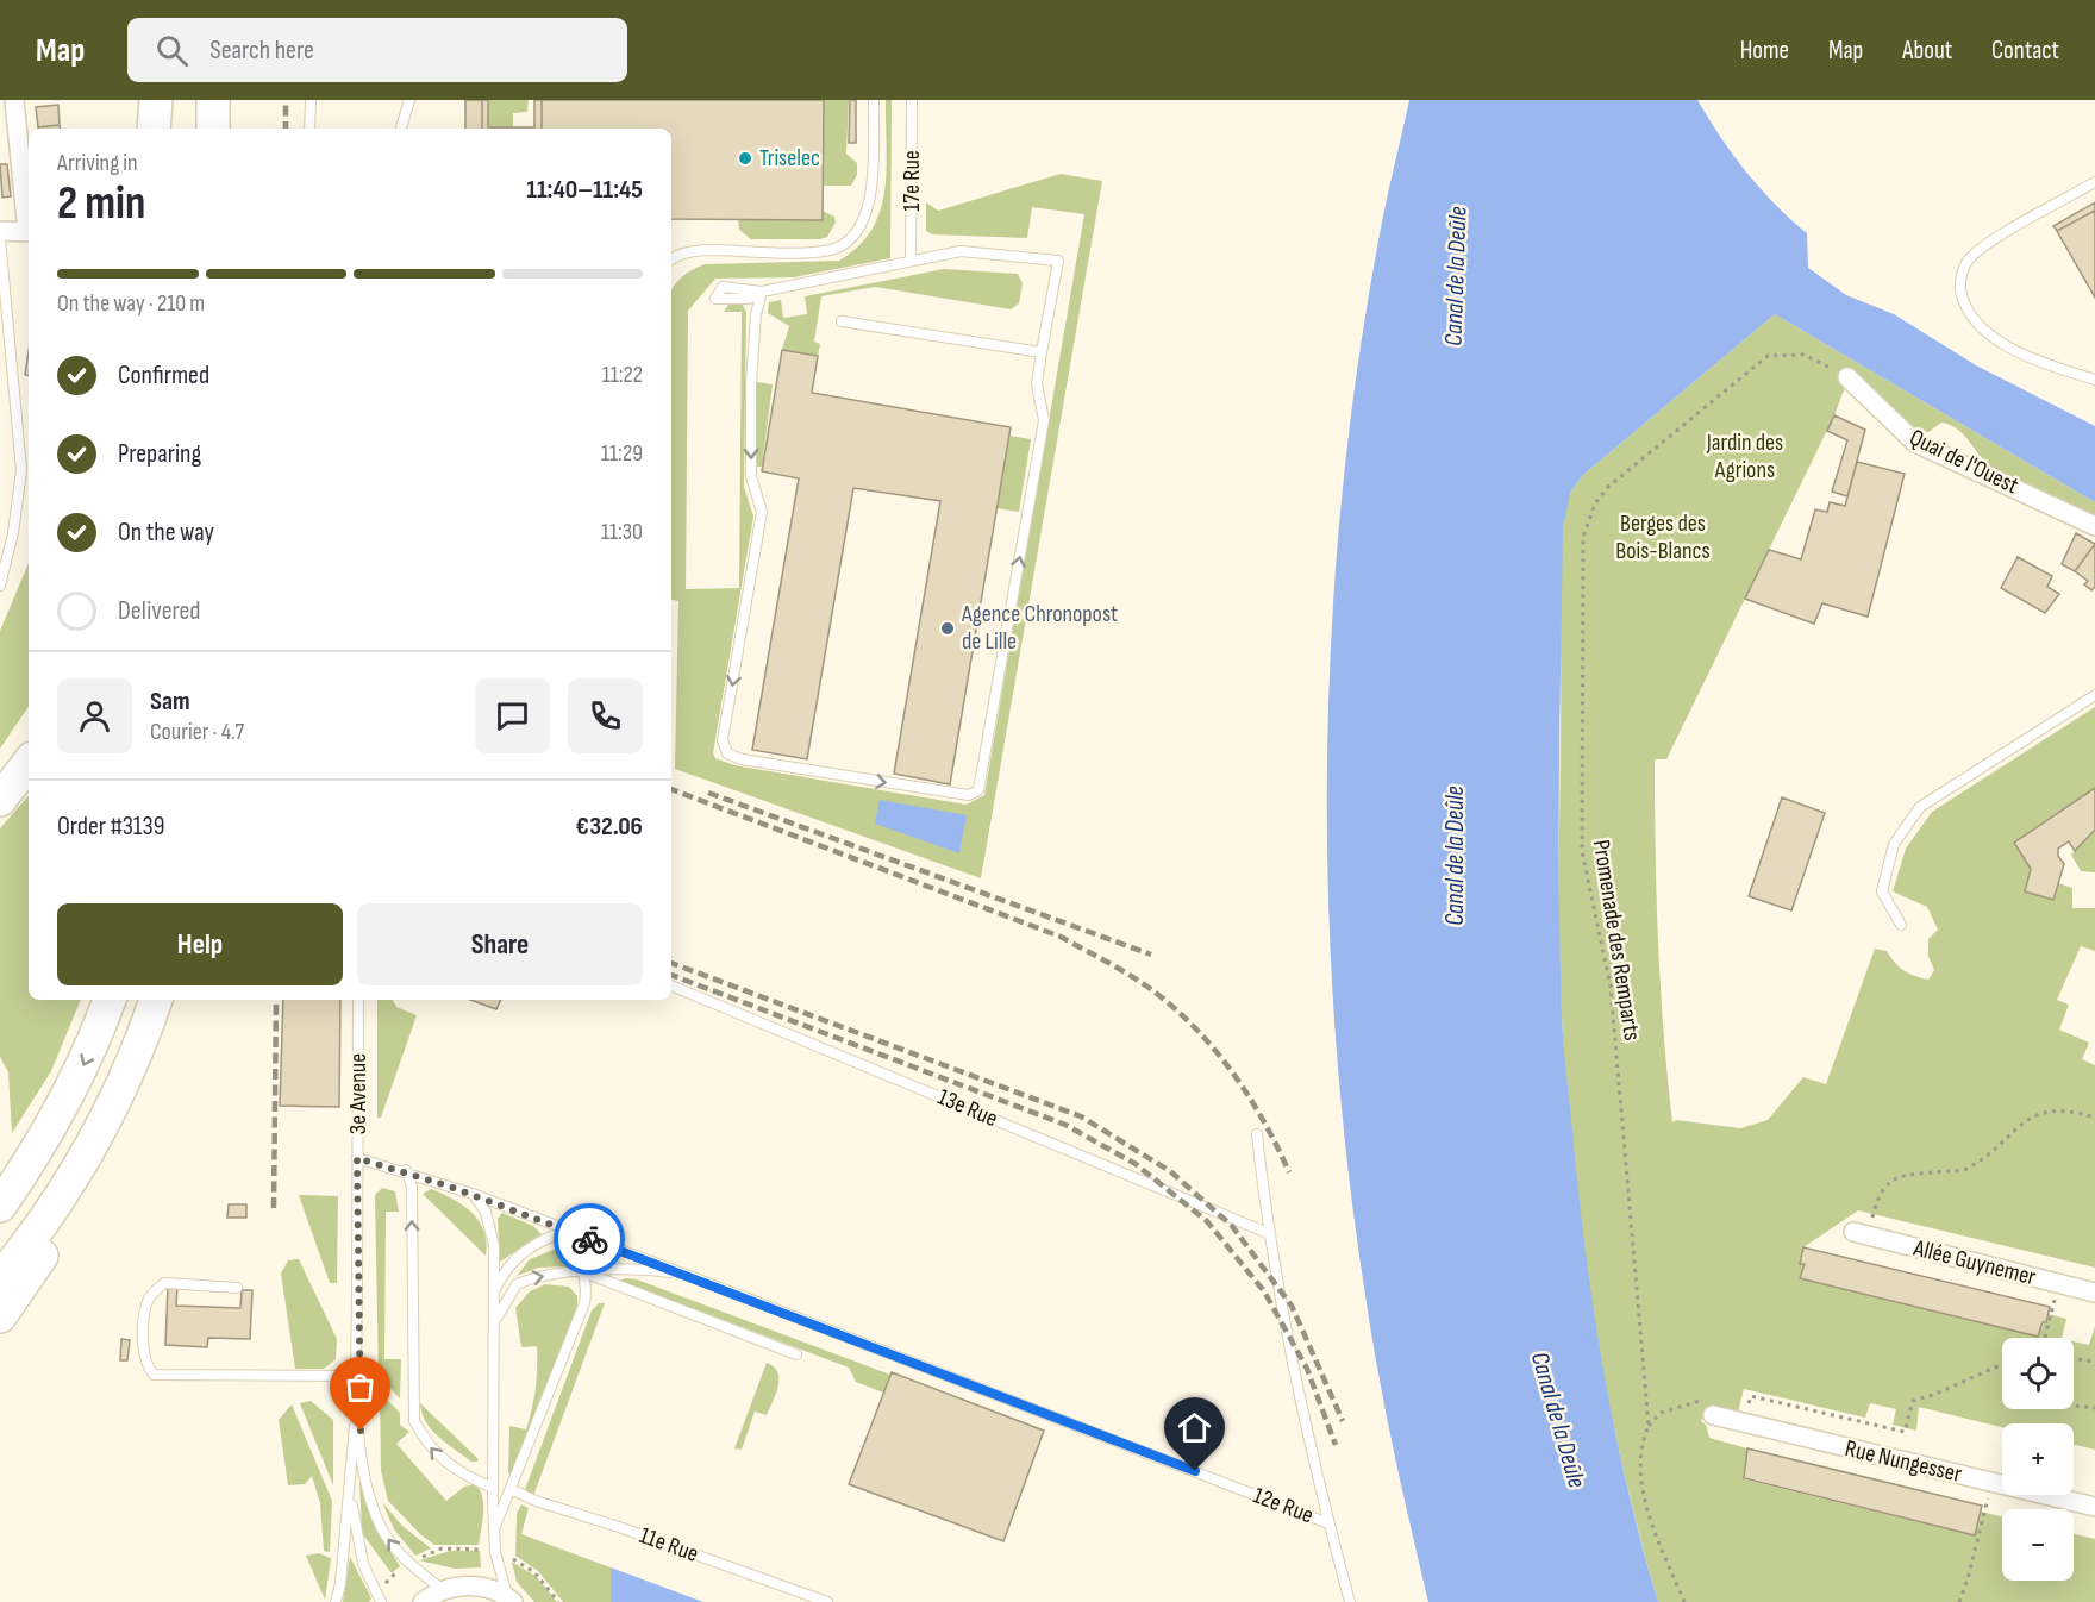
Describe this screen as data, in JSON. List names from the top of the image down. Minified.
{"streets":{"street":["Quai de l'Ouest","Allée Guynemer","Rue Nungesser"],"lane":["17e Rue","3e Avenue","13e Rue","12e Rue","11e Rue"],"path":["Promenade des Remparts"]},"crossings":[["Quai de l'Ouest","Promenade des Remparts"],["3e Avenue","12e Rue"]],"water":["Canal de la Deûle"],"parks":["Jardin des Agrions","Berges des Bois-Blancs"],"places":["Triselec","Agence Chronopost de Lille"],"page":{"header":"Map","search":"Search here","nav":["Home","Map","About","Contact"],"heading":["2 min","Arriving in","11:40–11:45"],"panel":["Sam","Courier · 4.7","Order #3139","€32.06"],"bar":"On the way · 210 m","list":[["Confirmed","11:22"],["Preparing","11:29"],["On the way","11:30"],"Delivered"],"buttons":["Help","Share"],"map_buttons":["+","−"]}}
